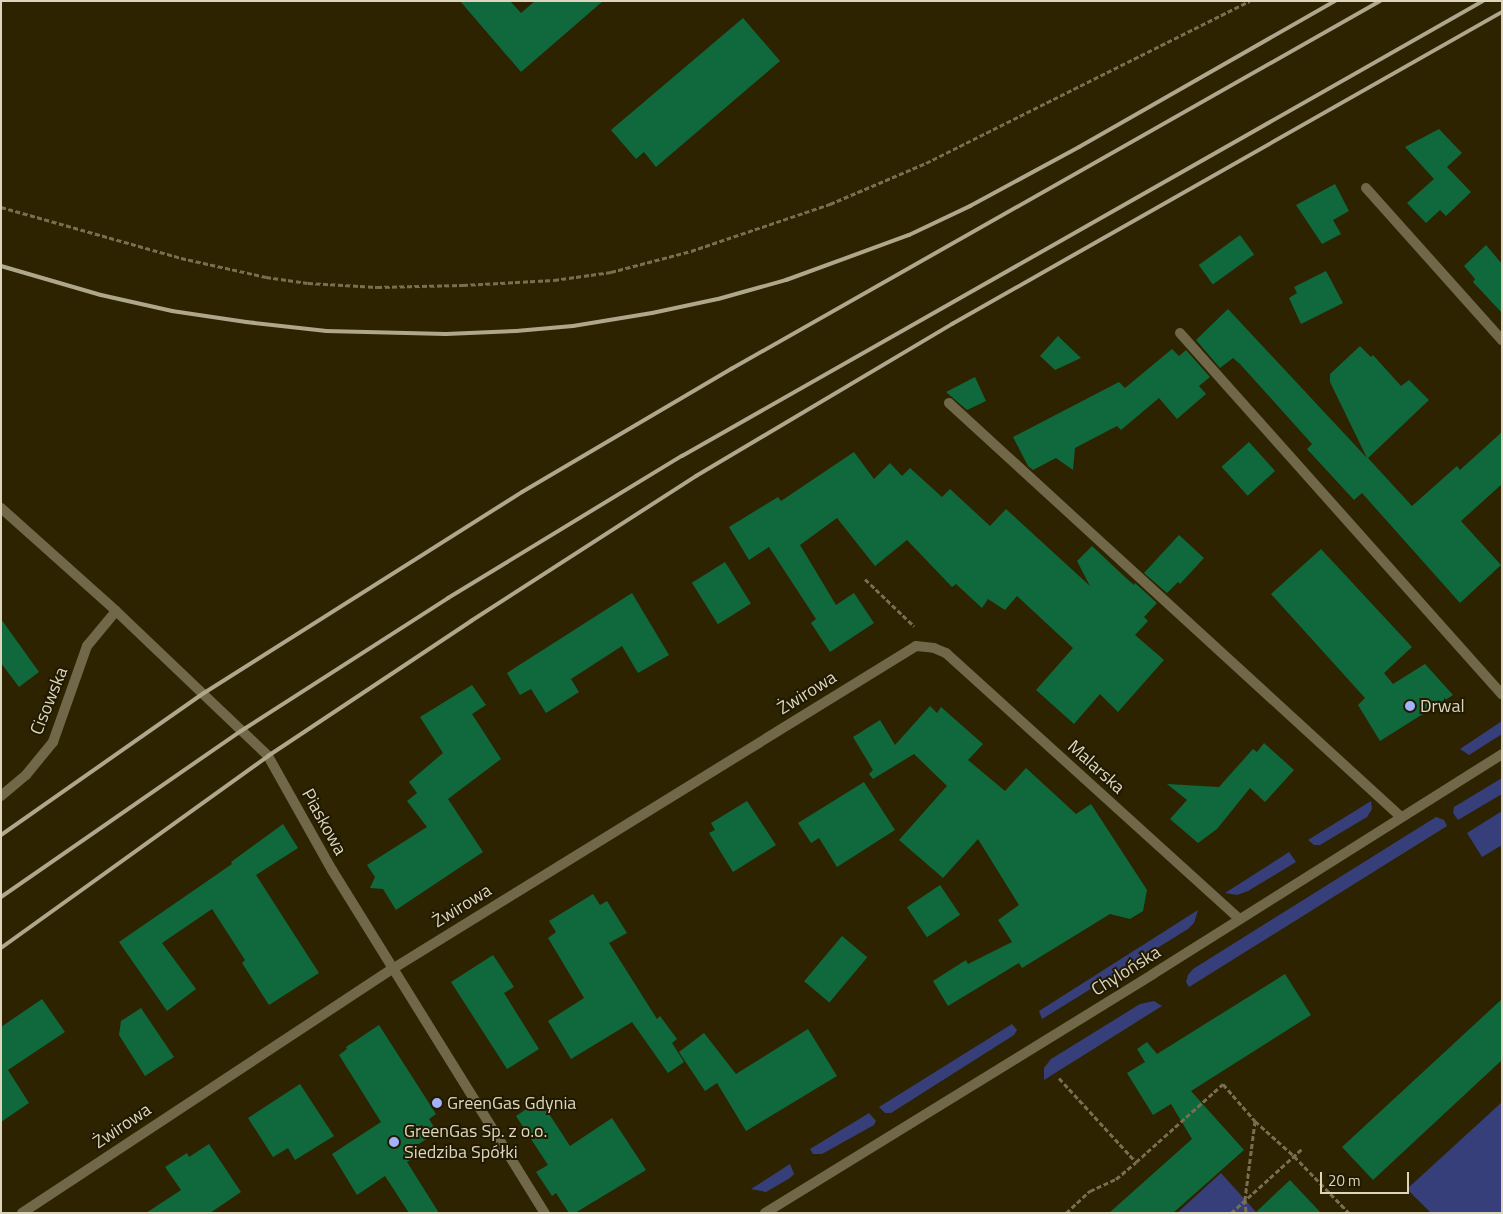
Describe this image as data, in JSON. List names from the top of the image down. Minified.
{"streets":{"street":["Żwirowa","Cisowska","Malarska","Piaskowa","Chylońska"]},"crossings":[["Żwirowa","Malarska"],["Żwirowa","Piaskowa"],["Cisowska","Piaskowa"],["Malarska","Chylońska"]],"places":["Drwal","GreenGas Gdynia","GreenGas Sp. z o.o. Siedziba Spółki"],"scale_bar":"20 m"}
